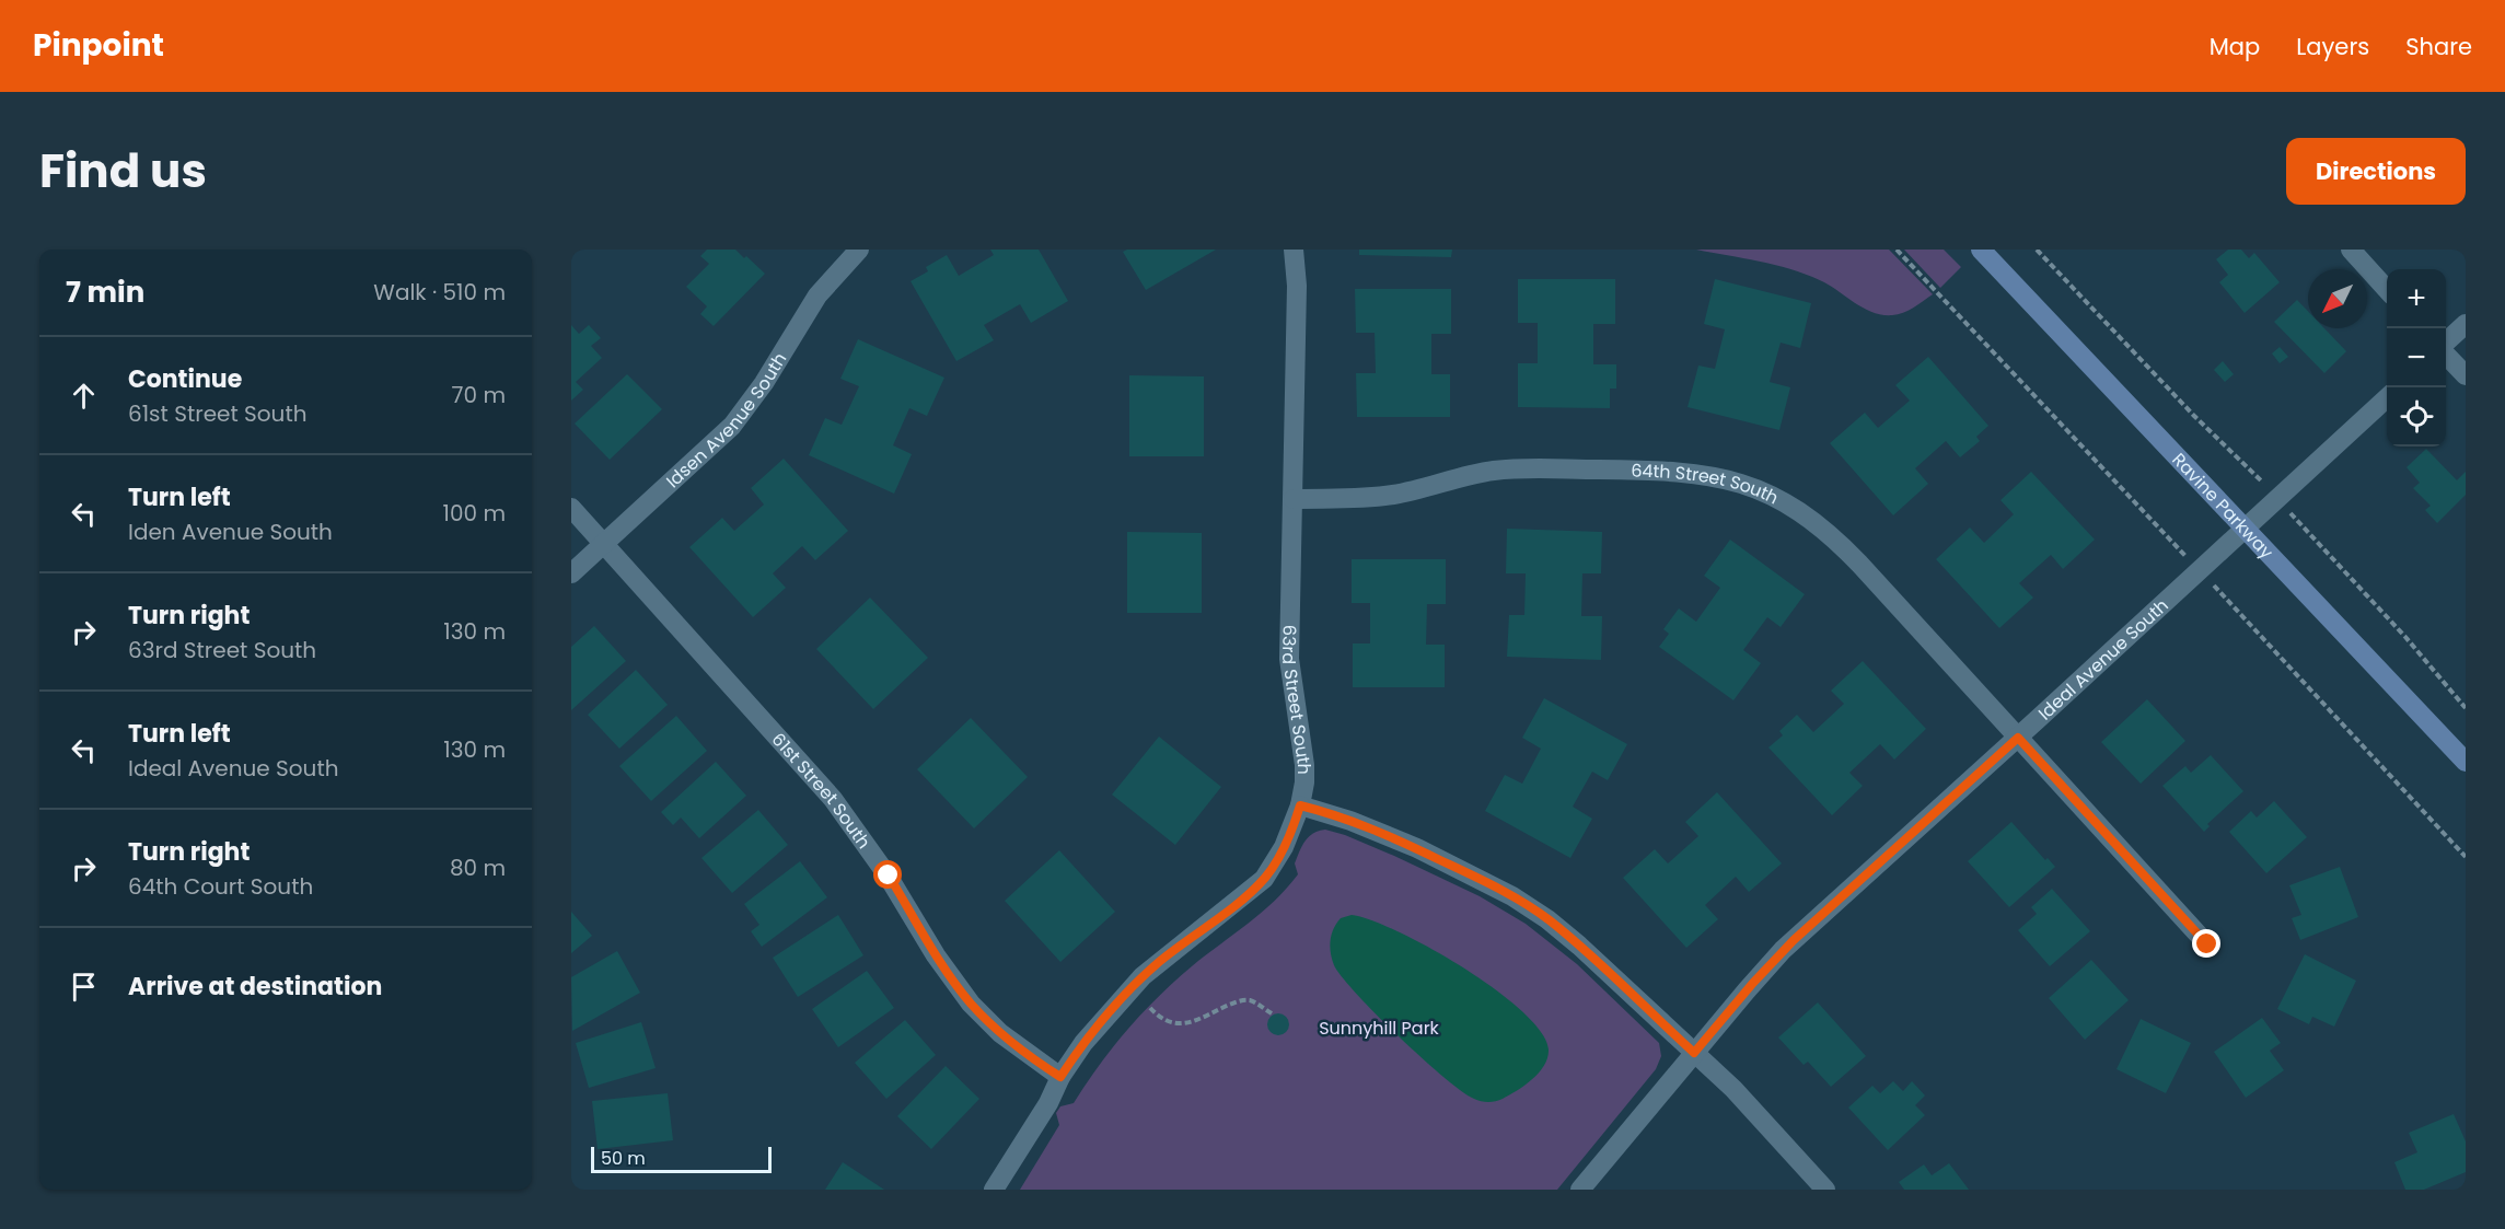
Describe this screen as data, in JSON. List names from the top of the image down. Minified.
{"streets":{"street":["Idsen Avenue South","64th Street South","Ravine Parkway","Ideal Avenue South","63rd Street South","61st Street South"]},"crossings":[["Idsen Avenue South","61st Street South"],["64th Street South","Ideal Avenue South"],["64th Street South","63rd Street South"],["Ravine Parkway","Ideal Avenue South"],["63rd Street South","61st Street South"]],"parks":["Sunnyhill Park"],"scale_bar":"50 m","north":"bottom left","page":{"header":"Pinpoint","nav":["Map","Layers","Share"],"title":"Find us","buttons":"Directions","heading":["7 min","Walk · 510 m"],"map_buttons":["+","−"],"list":[["Continue","61st Street South","70 m"],["Turn left","Iden Avenue South","100 m"],["Turn right","63rd Street South","130 m"],["Turn left","Ideal Avenue South","130 m"],["Turn right","64th Court South","80 m"],"Arrive at destination"],"scale":"50 m"}}
